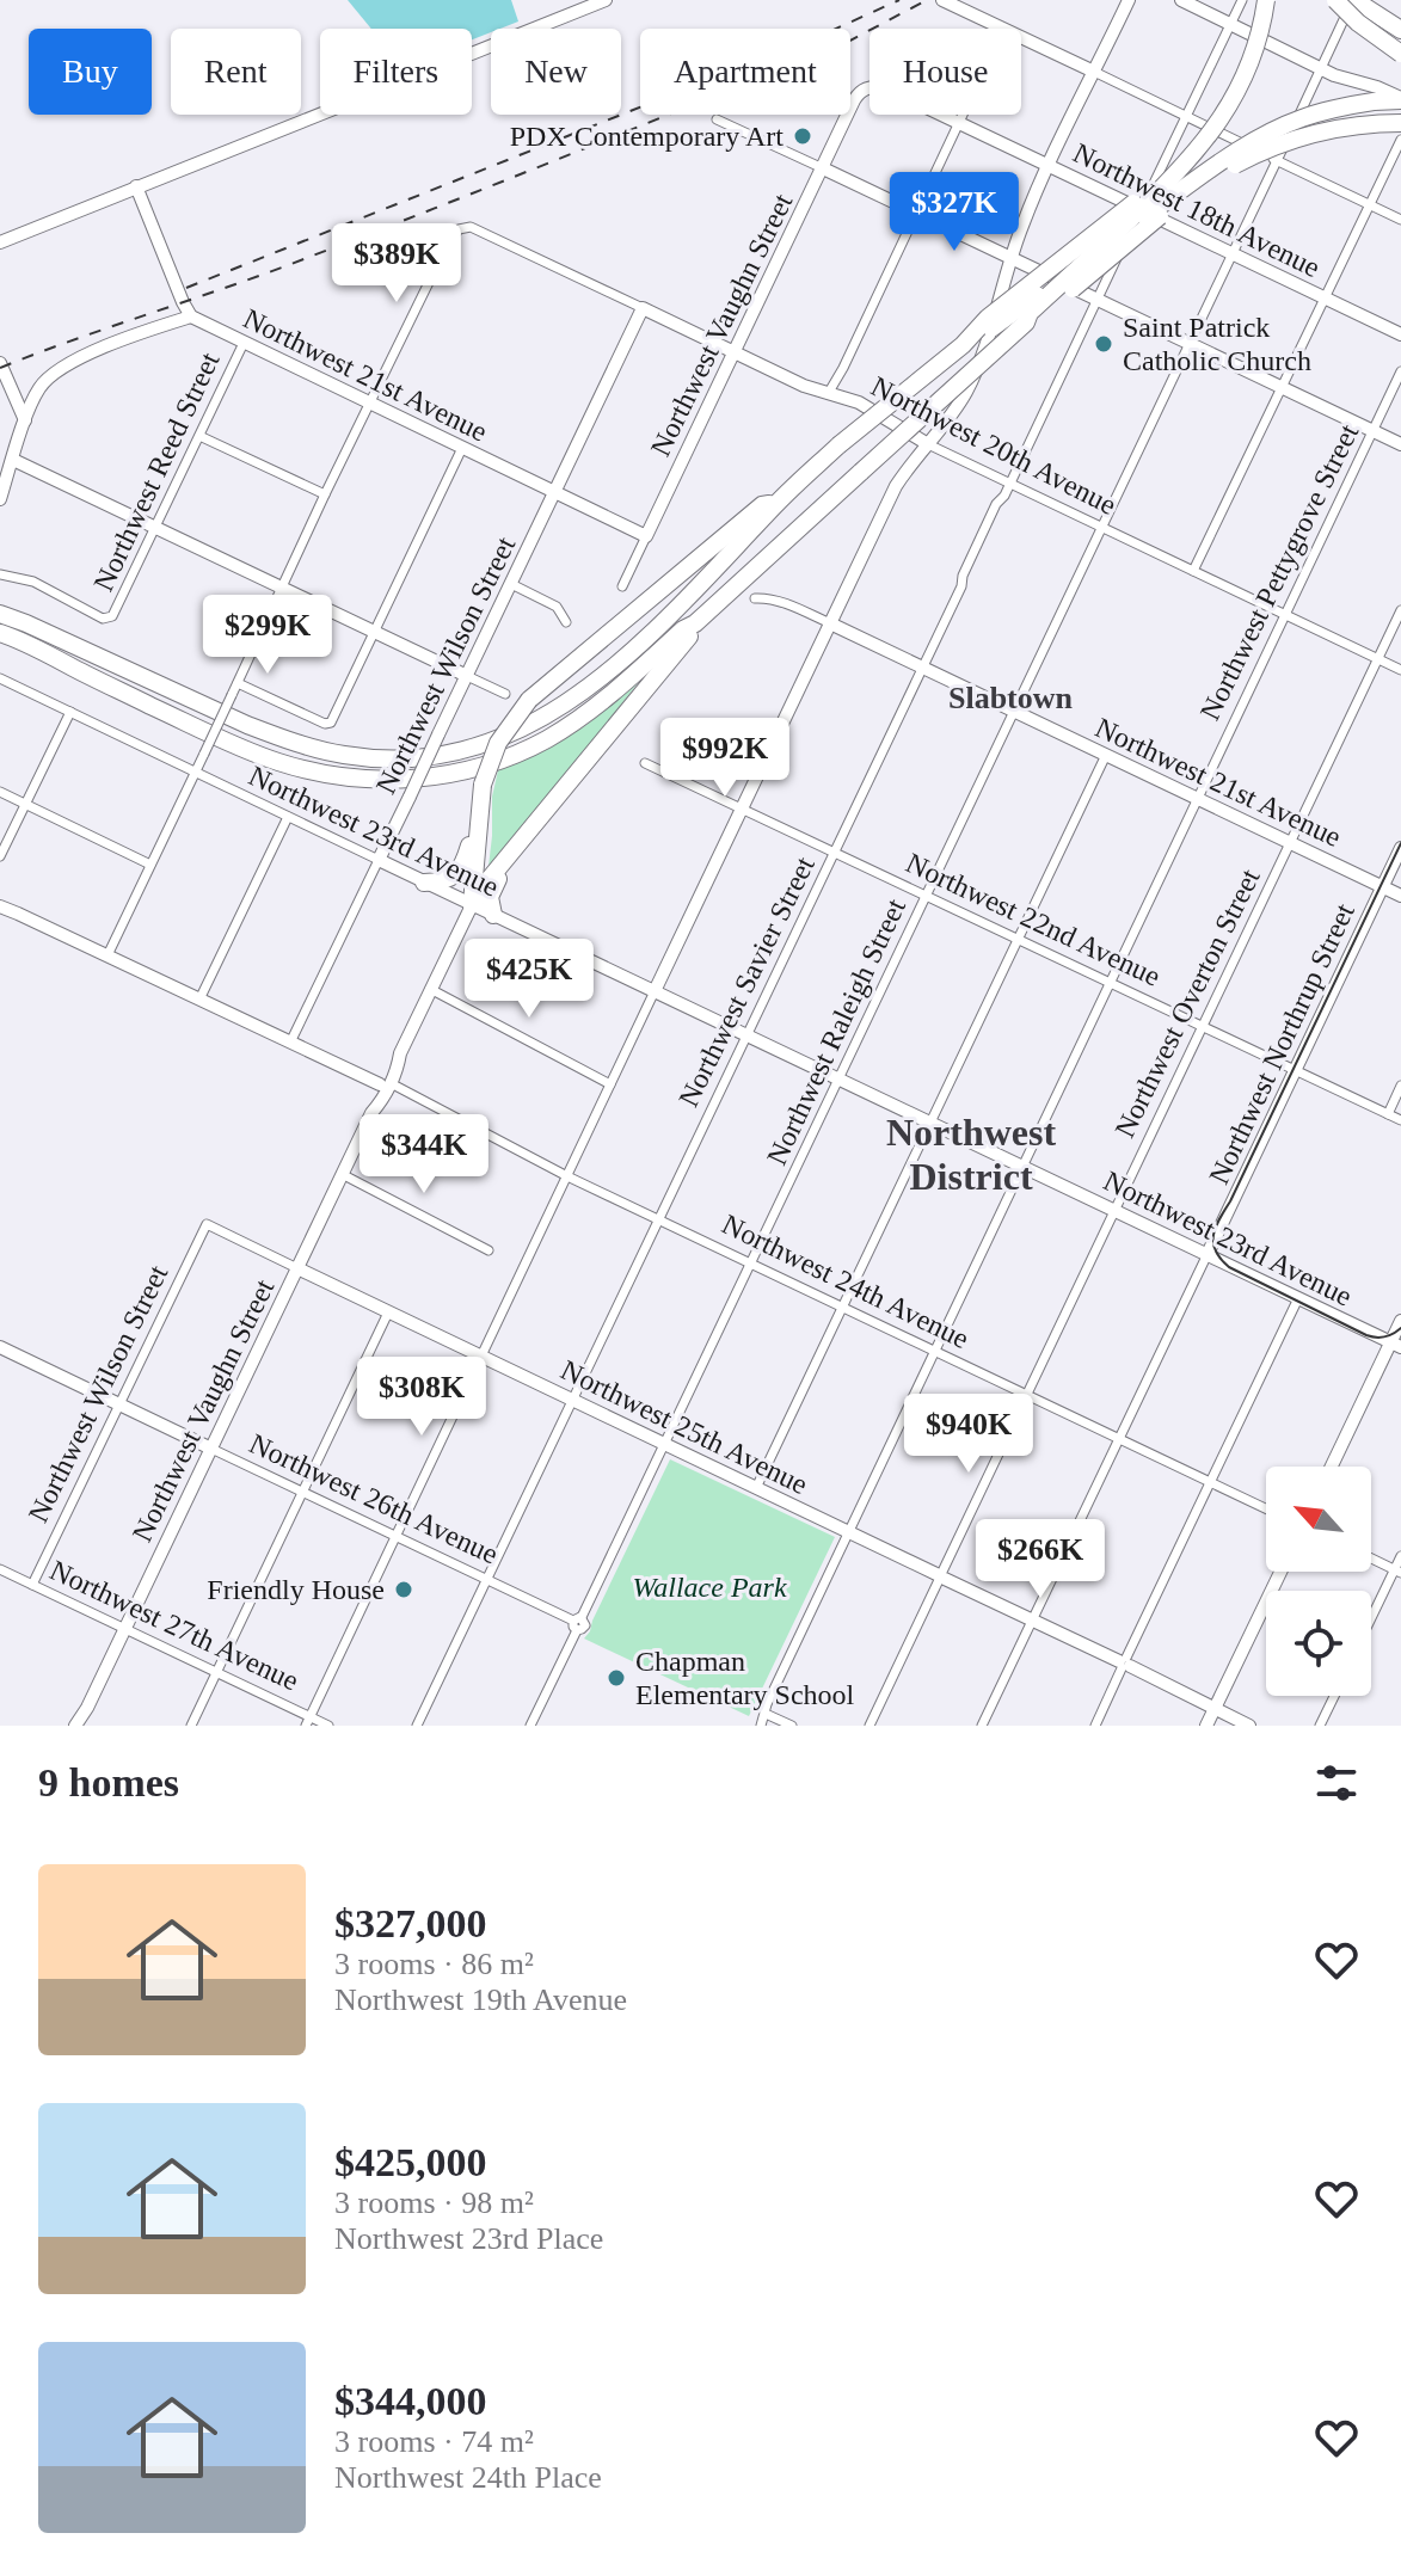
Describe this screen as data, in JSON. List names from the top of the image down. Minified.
{"streets":{"street":["Northwest 18th Avenue","Northwest Vaughn Street","Northwest 21st Avenue","Northwest 20th Avenue","Northwest Reed Street","Northwest Pettygrove Street","Northwest Wilson Street","Northwest 23rd Avenue","Northwest 22nd Avenue","Northwest Savier Street","Northwest Overton Street","Northwest Raleigh Street","Northwest Northrup Street","Northwest 24th Avenue","Northwest 25th Avenue","Northwest 26th Avenue","Northwest 27th Avenue"]},"crossings":[["Northwest 18th Avenue","Northwest Vaughn Street"],["Northwest 18th Avenue","Northwest Savier Street"],["Northwest 18th Avenue","Northwest Raleigh Street"],["Northwest Vaughn Street","Northwest 21st Avenue"],["Northwest Vaughn Street","Northwest 20th Avenue"],["Northwest Vaughn Street","Northwest 23rd Avenue"],["Northwest Vaughn Street","Northwest 24th Avenue"],["Northwest Vaughn Street","Northwest 25th Avenue"],["Northwest Vaughn Street","Northwest 26th Avenue"],["Northwest Vaughn Street","Northwest 27th Avenue"],["Northwest 21st Avenue","Northwest 20th Avenue"],["Northwest 21st Avenue","Northwest Reed Street"],["Northwest 21st Avenue","Northwest Pettygrove Street"],["Northwest 21st Avenue","Northwest Wilson Street"],["Northwest 21st Avenue","Northwest Savier Street"],["Northwest 21st Avenue","Northwest Overton Street"],["Northwest 21st Avenue","Northwest Raleigh Street"],["Northwest 21st Avenue","Northwest Northrup Street"],["Northwest 20th Avenue","Northwest Pettygrove Street"],["Northwest 20th Avenue","Northwest Wilson Street"],["Northwest 20th Avenue","Northwest Savier Street"],["Northwest 20th Avenue","Northwest Overton Street"],["Northwest 20th Avenue","Northwest Raleigh Street"],["Northwest Pettygrove Street","Northwest 23rd Avenue"],["Northwest Pettygrove Street","Northwest 22nd Avenue"],["Northwest Pettygrove Street","Northwest 24th Avenue"],["Northwest Pettygrove Street","Northwest 25th Avenue"],["Northwest Wilson Street","Northwest 23rd Avenue"],["Northwest Wilson Street","Northwest 24th Avenue"],["Northwest Wilson Street","Northwest 25th Avenue"],["Northwest Wilson Street","Northwest 26th Avenue"],["Northwest Wilson Street","Northwest 27th Avenue"],["Northwest 23rd Avenue","Northwest Savier Street"],["Northwest 23rd Avenue","Northwest Overton Street"],["Northwest 23rd Avenue","Northwest Raleigh Street"],["Northwest 23rd Avenue","Northwest Northrup Street"],["Northwest 22nd Avenue","Northwest Savier Street"],["Northwest 22nd Avenue","Northwest Overton Street"],["Northwest 22nd Avenue","Northwest Raleigh Street"],["Northwest 22nd Avenue","Northwest Northrup Street"],["Northwest Savier Street","Northwest 24th Avenue"],["Northwest Savier Street","Northwest 25th Avenue"],["Northwest Savier Street","Northwest 26th Avenue"],["Northwest Overton Street","Northwest 24th Avenue"],["Northwest Overton Street","Northwest 25th Avenue"],["Northwest Raleigh Street","Northwest 24th Avenue"],["Northwest Raleigh Street","Northwest 25th Avenue"],["Northwest Raleigh Street","Northwest 26th Avenue"],["Northwest Northrup Street","Northwest 24th Avenue"],["Northwest Northrup Street","Northwest 25th Avenue"]],"districts":["Slabtown","Northwest District"],"parks":["Wallace Park"],"places":["PDX Contemporary Art","Saint Patrick Catholic Church","Friendly House","Chapman Elementary School"],"north":"top left","page":{"chip":["Buy","Rent","Filters","New","Apartment","House"],"price":["$327K","$389K","$299K","$992K","$425K","$344K","$308K","$940K","$266K"],"heading":"9 homes","list":[{"name":"$327,000","note":"3 rooms · 86 m² · Northwest 19th Avenue"},{"name":"$425,000","note":"3 rooms · 98 m² · Northwest 23rd Place"},{"name":"$344,000","note":"3 rooms · 74 m² · Northwest 24th Place"}]}}
